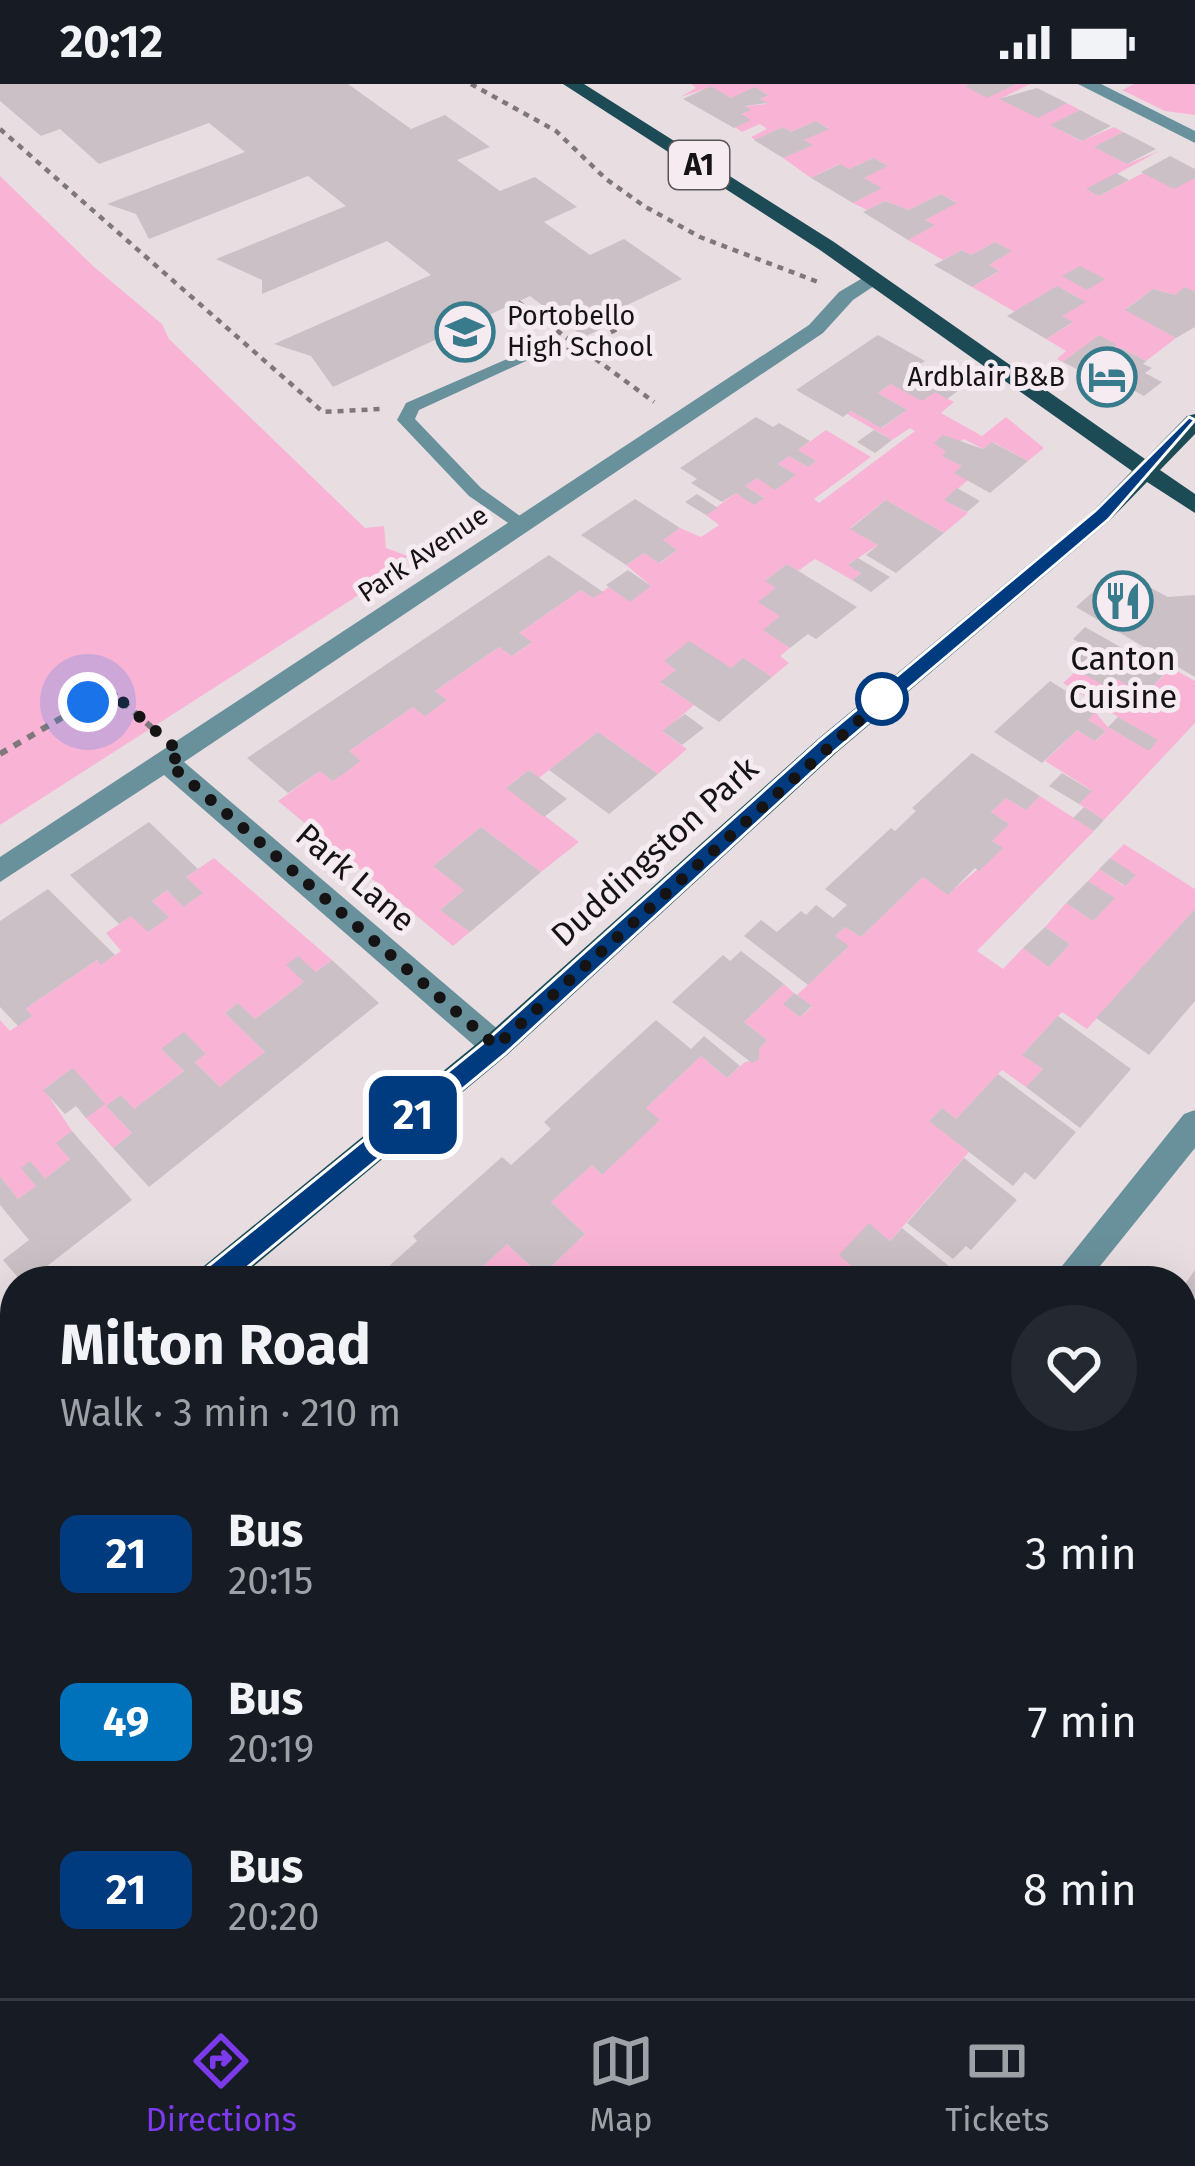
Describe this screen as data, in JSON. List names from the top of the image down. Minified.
{"streets":{"main road":["A1","Duddingston Park"],"street":["Park Avenue","Park Lane"]},"crossings":[["A1","Park Avenue"],["A1","Duddingston Park"],["Park Avenue","Park Lane"],["Duddingston Park","Park Lane"]],"places":{"school or university":["Portobello High School"],"hotel":["Ardblair B&B"],"restaurant":["Canton Cuisine"]},"lines":["bus line 21"],"page":{"status":"20:12","on_map":"21","heading":["Milton Road","Walk · 3 min · 210 m"],"list":[{"mark":"21","name":"Bus","note":"20:15","value":"3 min"},{"mark":"49","name":"Bus","note":"20:19","value":"7 min"},{"mark":"21","name":"Bus","note":"20:20","value":"8 min"}],"tabs":["Directions","Map","Tickets"]}}
